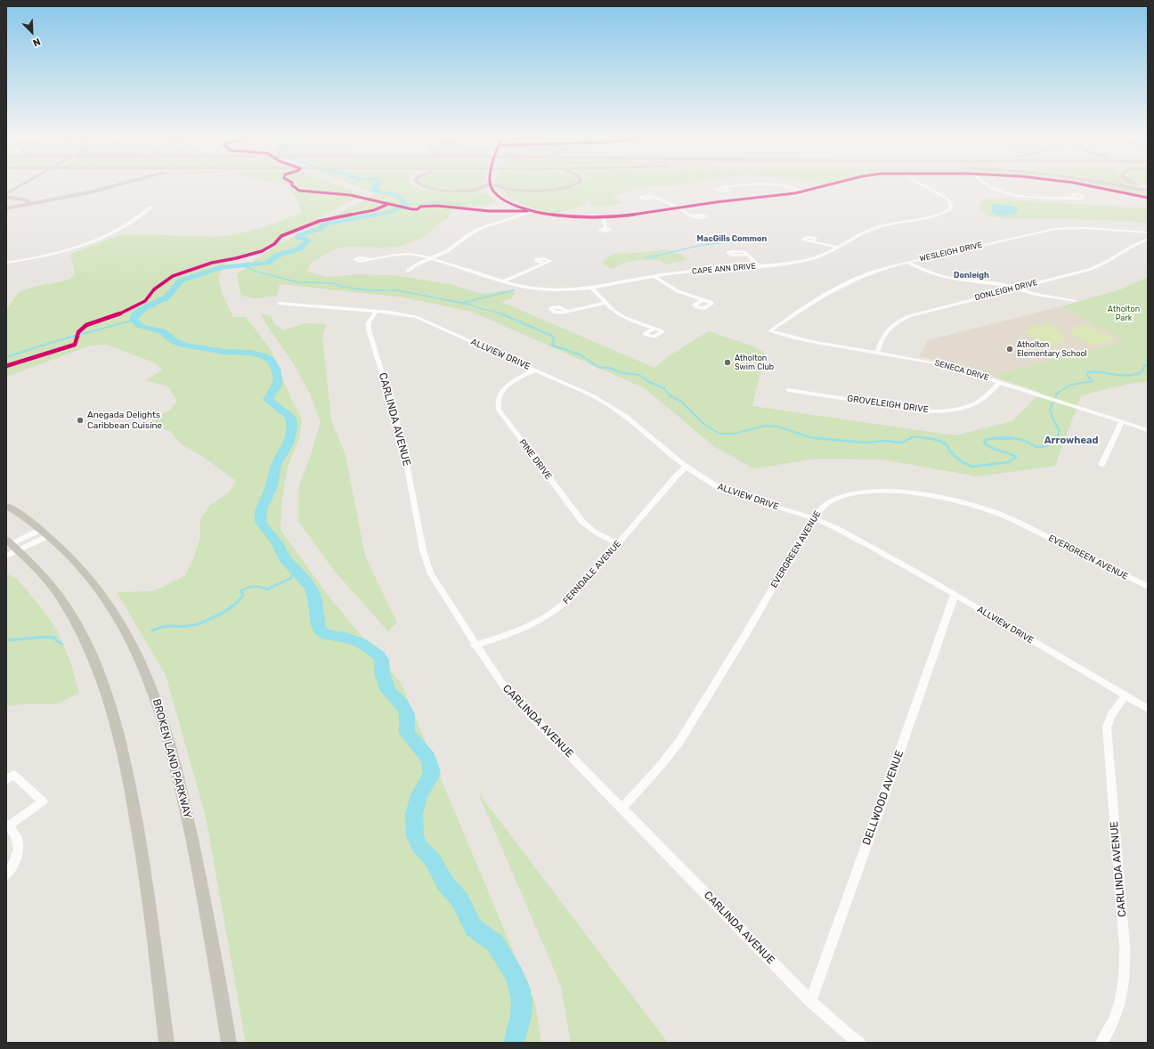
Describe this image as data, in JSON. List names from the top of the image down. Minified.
{"streets":{"main road":["BROKEN LAND PARKWAY"],"street":["WESLEIGH DRIVE","CAPE ANN DRIVE","DONLEIGH DRIVE","ALLVIEW DRIVE","SENECA DRIVE","GROVELEIGH DRIVE","CARLINDA AVENUE","PINE DRIVE","EVERGREEN AVENUE","FERNDALE AVENUE","DELLWOOD AVENUE"]},"crossings":[["WESLEIGH DRIVE","SENECA DRIVE"],["DONLEIGH DRIVE","SENECA DRIVE"],["ALLVIEW DRIVE","CARLINDA AVENUE"],["ALLVIEW DRIVE","PINE DRIVE"],["ALLVIEW DRIVE","EVERGREEN AVENUE"],["ALLVIEW DRIVE","FERNDALE AVENUE"],["ALLVIEW DRIVE","DELLWOOD AVENUE"],["SENECA DRIVE","GROVELEIGH DRIVE"],["CARLINDA AVENUE","EVERGREEN AVENUE"],["CARLINDA AVENUE","FERNDALE AVENUE"],["CARLINDA AVENUE","DELLWOOD AVENUE"],["PINE DRIVE","FERNDALE AVENUE"]],"districts":["MacGills Common","Donleigh","Arrowhead"],"parks":["Atholton Park"],"places":["Atholton Elementary School","Atholton Swim Club","Anegada Delights Caribbean Cuisine"],"north":"bottom right"}
